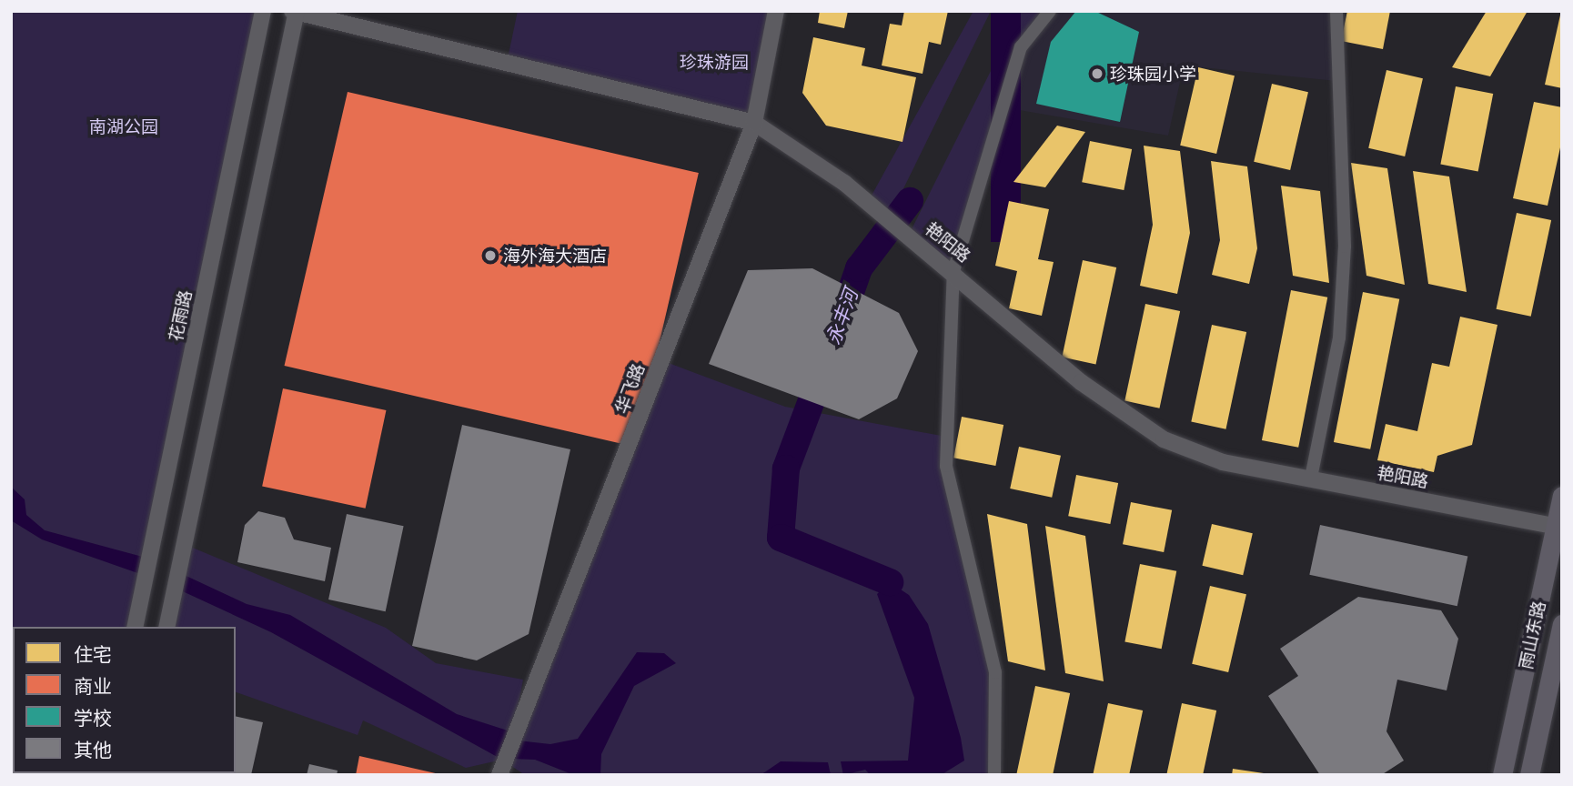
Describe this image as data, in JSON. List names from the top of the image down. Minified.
{"streets":{"main road":["雨山东路"],"street":["艳阳路","花雨路","华飞路"]},"crossings":[["艳阳路","华飞路"],["艳阳路","雨山东路"]],"water":["永丰河"],"parks":["珍珠游园","南湖公园"],"places":["珍珠园小学","海外海大酒店"],"legend":["住宅","商业","学校","其他"]}
